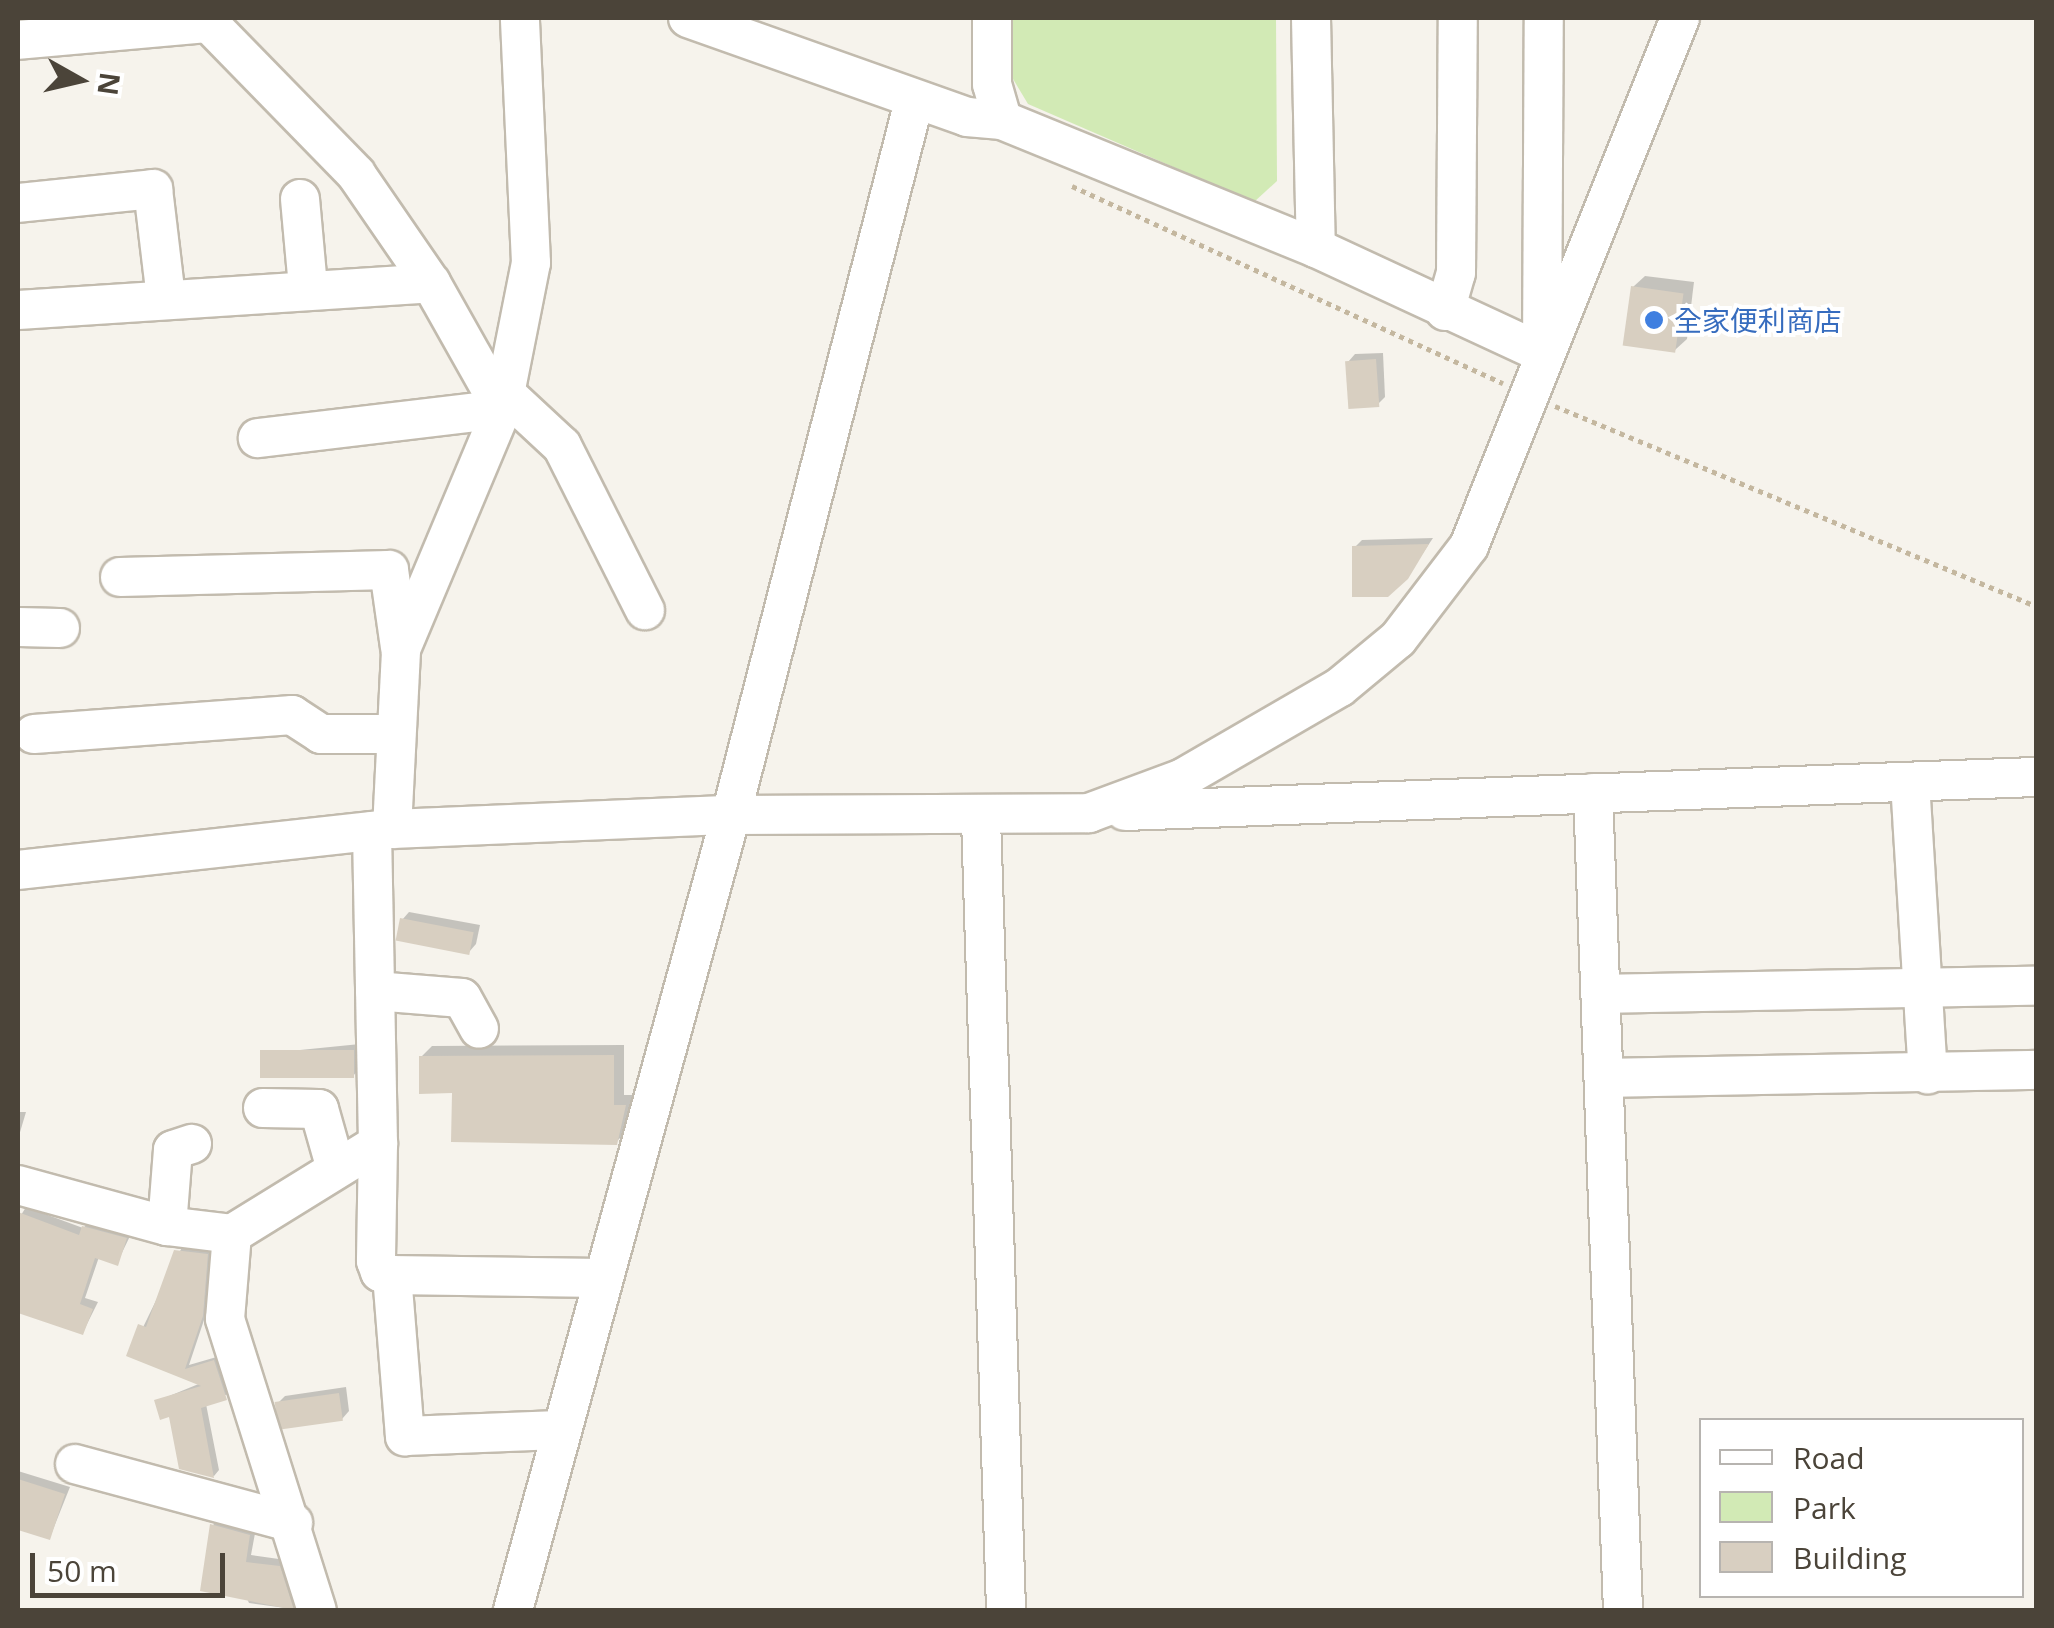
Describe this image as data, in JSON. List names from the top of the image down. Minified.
{"places":["全家便利商店"],"legend":["Road","Park","Building"],"scale_bar":"50 m","north":"right"}
